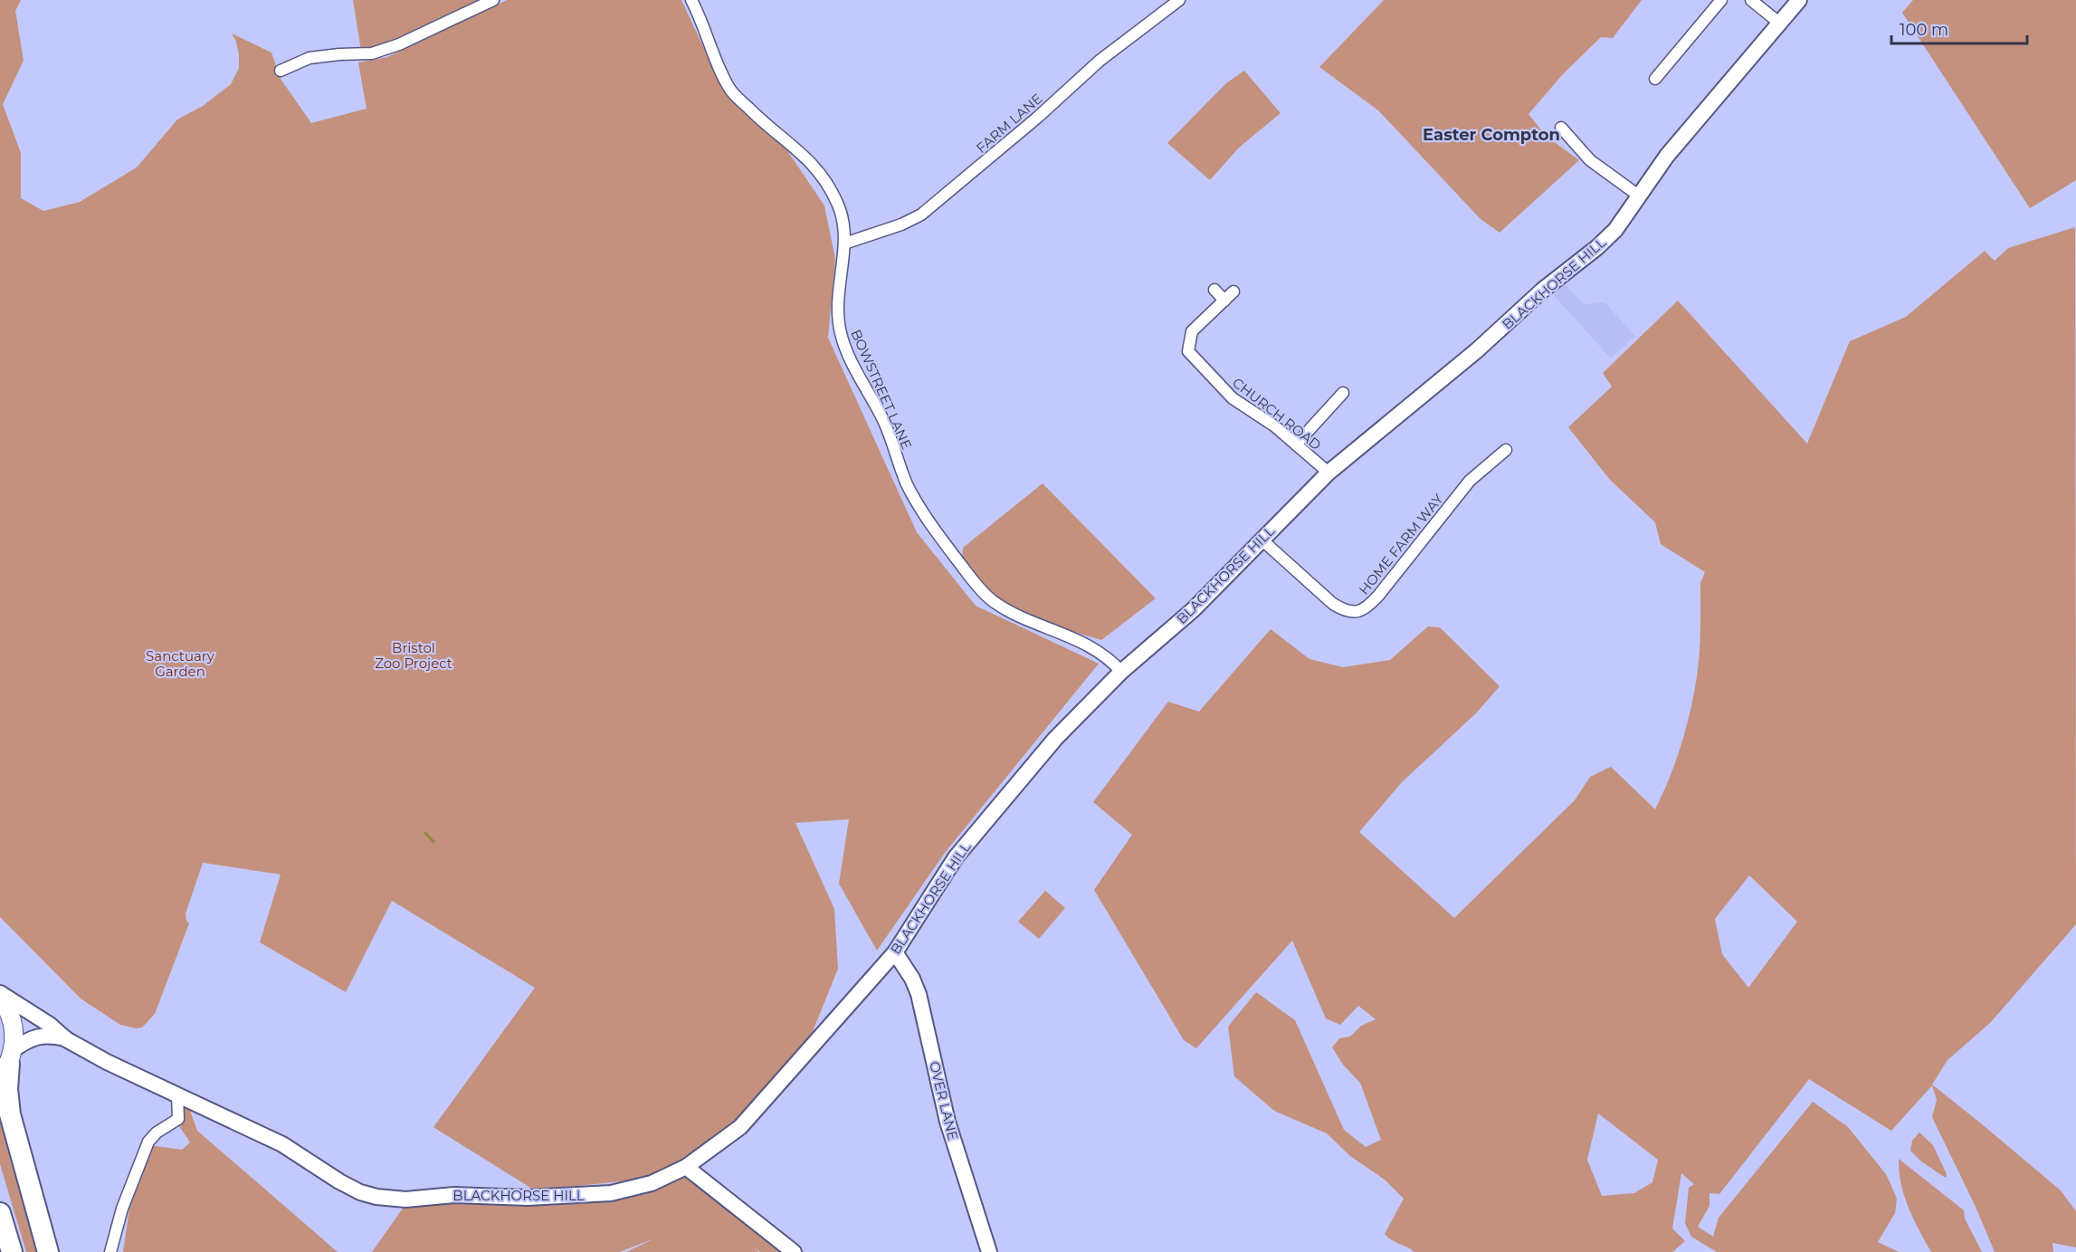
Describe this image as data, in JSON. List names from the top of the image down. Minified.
{"streets":{"main road":["BLACKHORSE HILL","OVER LANE"],"street":["FARM LANE","BOWSTREET LANE","CHURCH ROAD","HOME FARM WAY"]},"crossings":[["FARM LANE","BOWSTREET LANE"],["BLACKHORSE HILL","BOWSTREET LANE"],["BLACKHORSE HILL","CHURCH ROAD"],["BLACKHORSE HILL","HOME FARM WAY"],["BLACKHORSE HILL","OVER LANE"]],"districts":["Easter Compton"],"parks":["Bristol Zoo Project","Sanctuary Garden"],"scale_bar":"100 m"}
